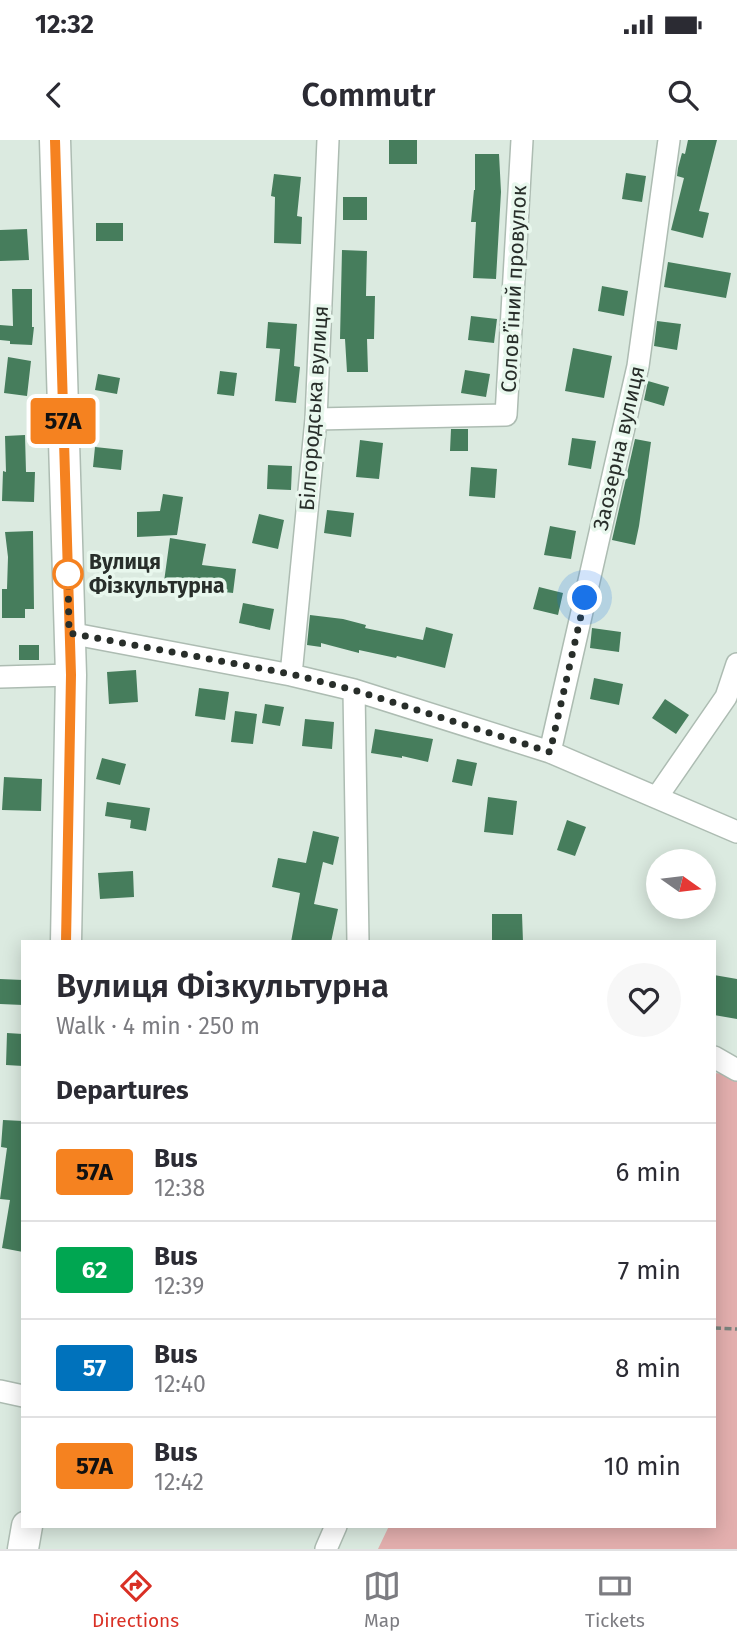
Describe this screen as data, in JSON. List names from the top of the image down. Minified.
{"streets":{"street":["Соловʼїний провулок","Білгородська вулиця","Заозерна вулиця"]},"crossings":[["Соловʼїний провулок","Білгородська вулиця"]],"places":["Вулиця Фізкультурна"],"lines":["bus line 57А"],"north":"right","page":{"status":"12:32","header":"Commutr","on_map":"57А","heading":[["Вулиця Фізкультурна","Walk · 4 min · 250 m"],"Departures"],"list":[{"mark":"57А","name":"Bus","note":"12:38","value":"6 min"},{"mark":"62","name":"Bus","note":"12:39","value":"7 min"},{"mark":"57","name":"Bus","note":"12:40","value":"8 min"},{"mark":"57А","name":"Bus","note":"12:42","value":"10 min"}],"tabs":["Directions","Map","Tickets"]}}
